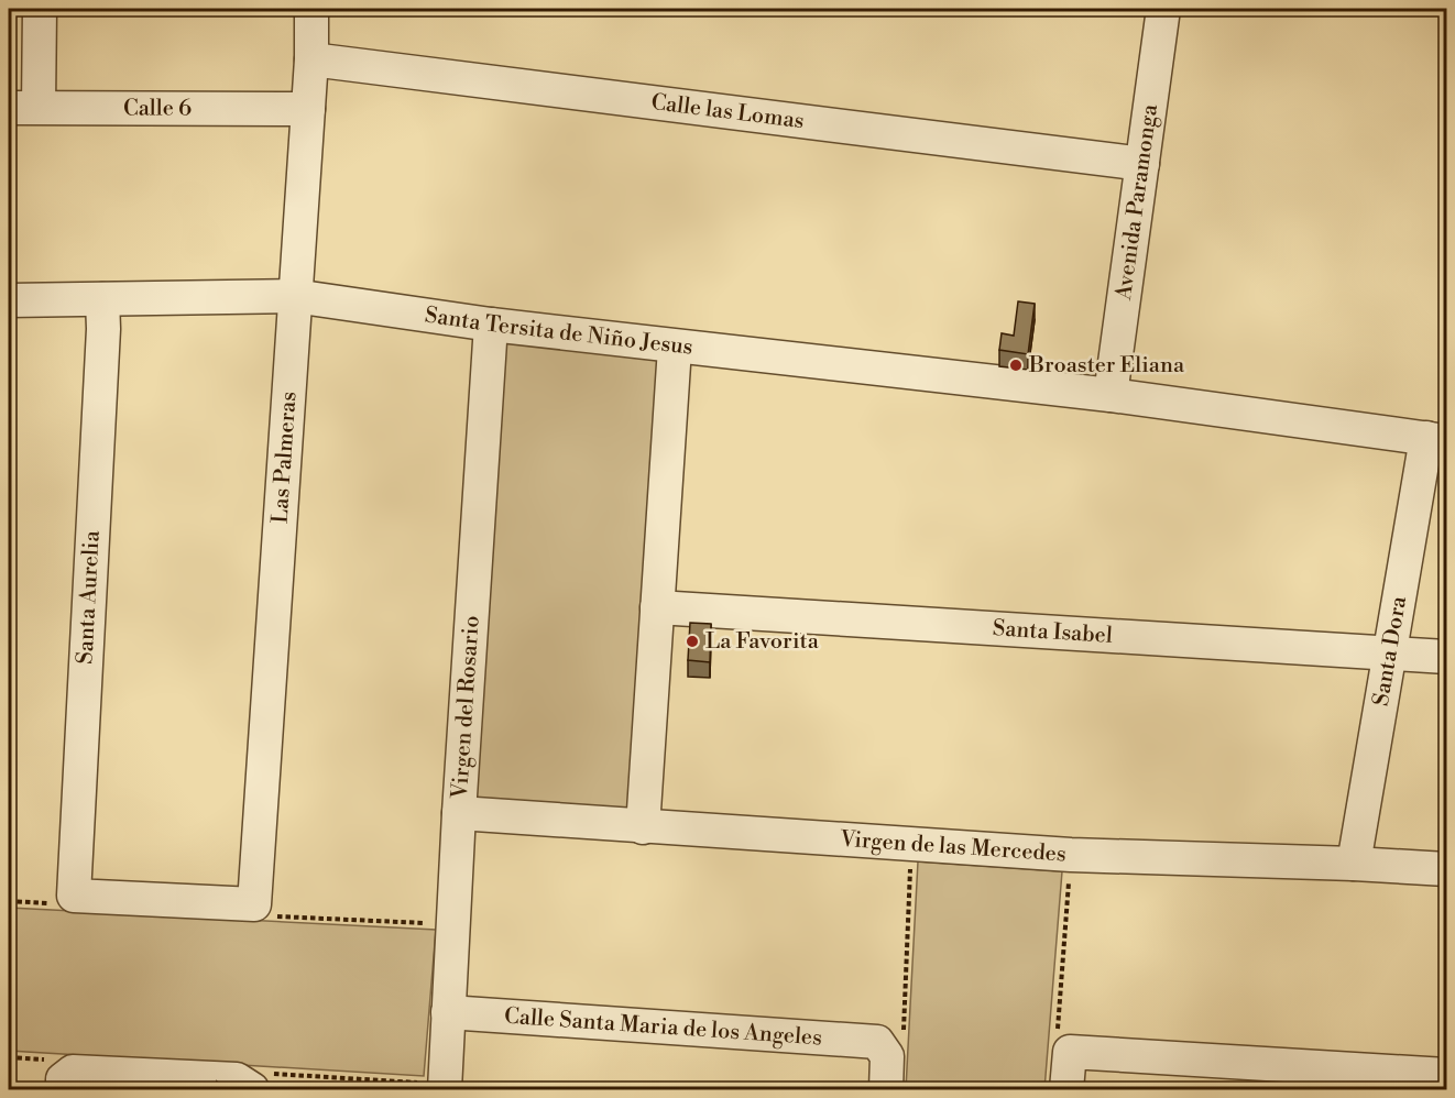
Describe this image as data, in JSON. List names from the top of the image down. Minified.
{"streets":{"street":["Calle 6","Calle las Lomas","Avenida Paramonga","Santa Tersita de Niño Jesus","Las Palmeras","Santa Aurelia","Santa Isabel","Santa Dora","Virgen del Rosario","Virgen de las Mercedes","Calle Santa Maria de los Angeles"]},"crossings":[["Calle 6","Las Palmeras"],["Calle las Lomas","Avenida Paramonga"],["Calle las Lomas","Las Palmeras"],["Avenida Paramonga","Santa Tersita de Niño Jesus"],["Santa Tersita de Niño Jesus","Las Palmeras"],["Santa Tersita de Niño Jesus","Santa Aurelia"],["Santa Tersita de Niño Jesus","Santa Dora"],["Santa Tersita de Niño Jesus","Virgen del Rosario"],["Santa Isabel","Santa Dora"],["Santa Dora","Virgen de las Mercedes"],["Virgen del Rosario","Virgen de las Mercedes"],["Virgen del Rosario","Calle Santa Maria de los Angeles"]],"places":["Broaster Eliana","La Favorita"]}
